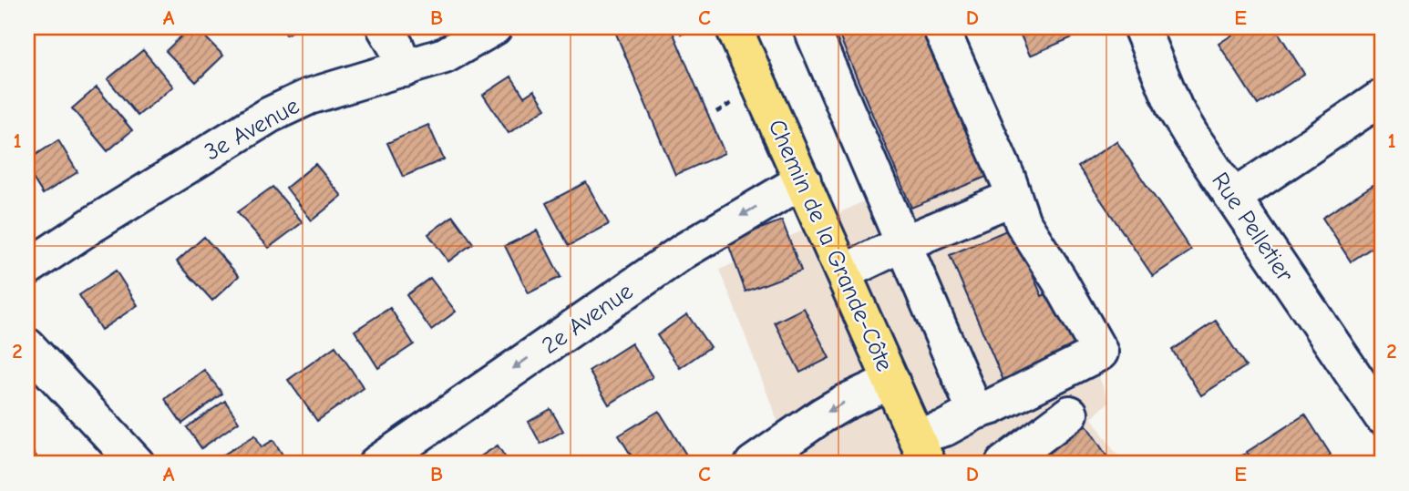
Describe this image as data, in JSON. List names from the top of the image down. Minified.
{"streets":{"main road":["Chemin de la Grande-Côte"],"street":["3e Avenue","Rue Pelletier","2e Avenue"]},"crossings":[["Chemin de la Grande-Côte","2e Avenue"]],"grid":{"columns":["A","B","C","D","E"],"rows":["1","2"]}}
